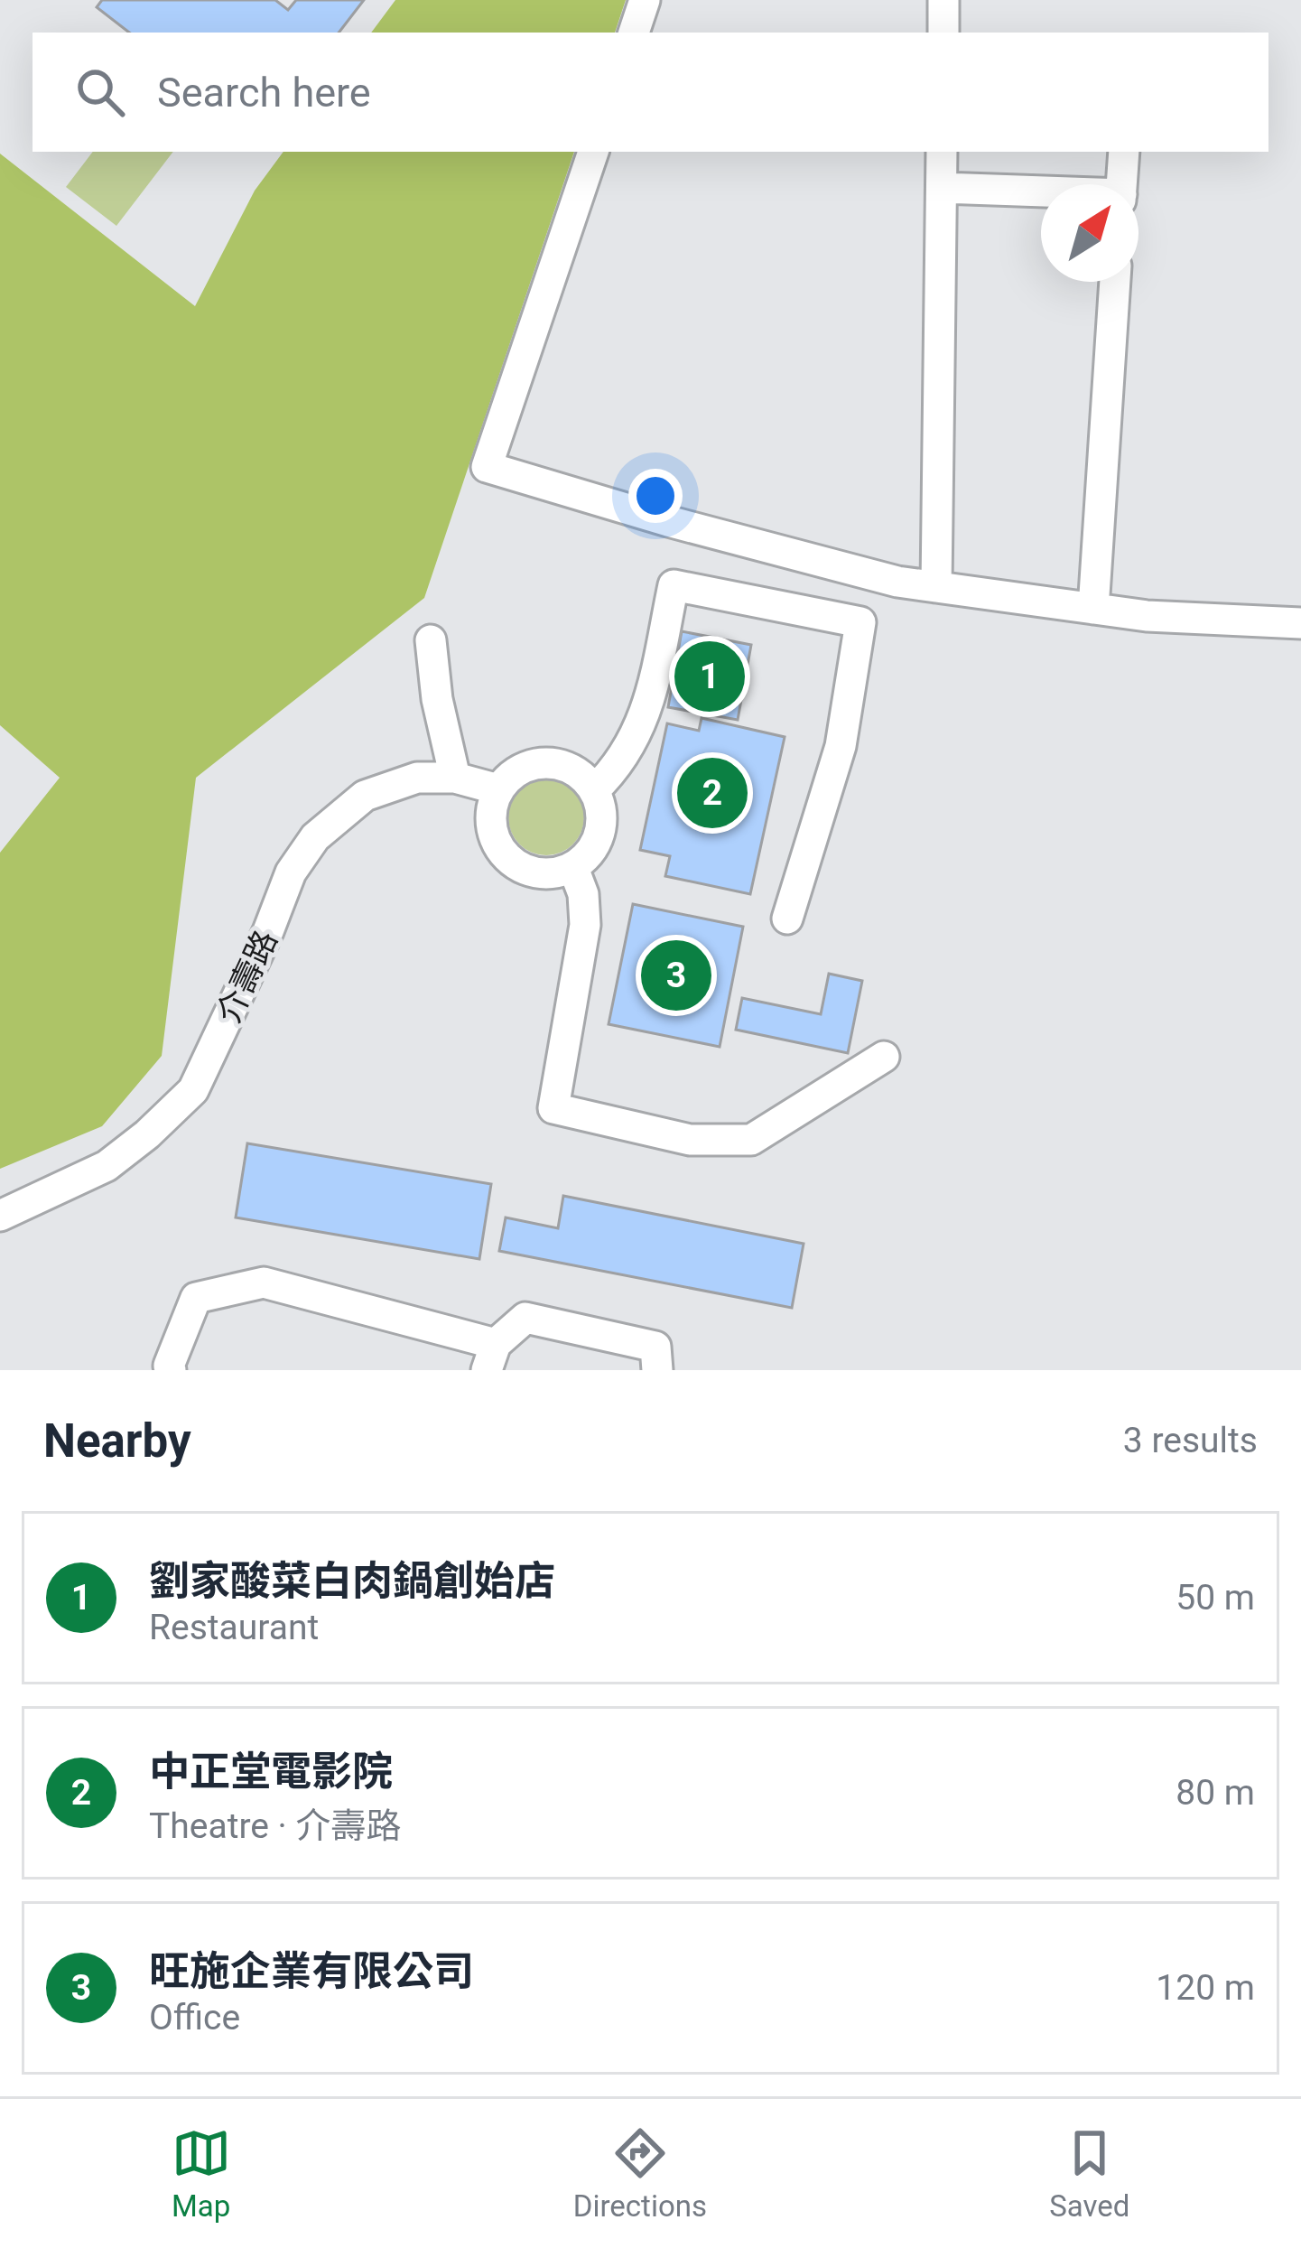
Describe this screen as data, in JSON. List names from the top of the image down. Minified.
{"streets":{"street":["介壽路"]},"north":"top right","page":{"search":"Search here","pins":["1","2","3"],"heading":["Nearby","3 results"],"list":[{"mark":"1","name":"劉家酸菜白肉鍋創始店","note":"Restaurant","value":"50 m"},{"mark":"2","name":"中正堂電影院","note":"Theatre · 介壽路","value":"80 m"},{"mark":"3","name":"旺施企業有限公司","note":"Office","value":"120 m"}],"nav":["Map","Directions","Saved"]}}
